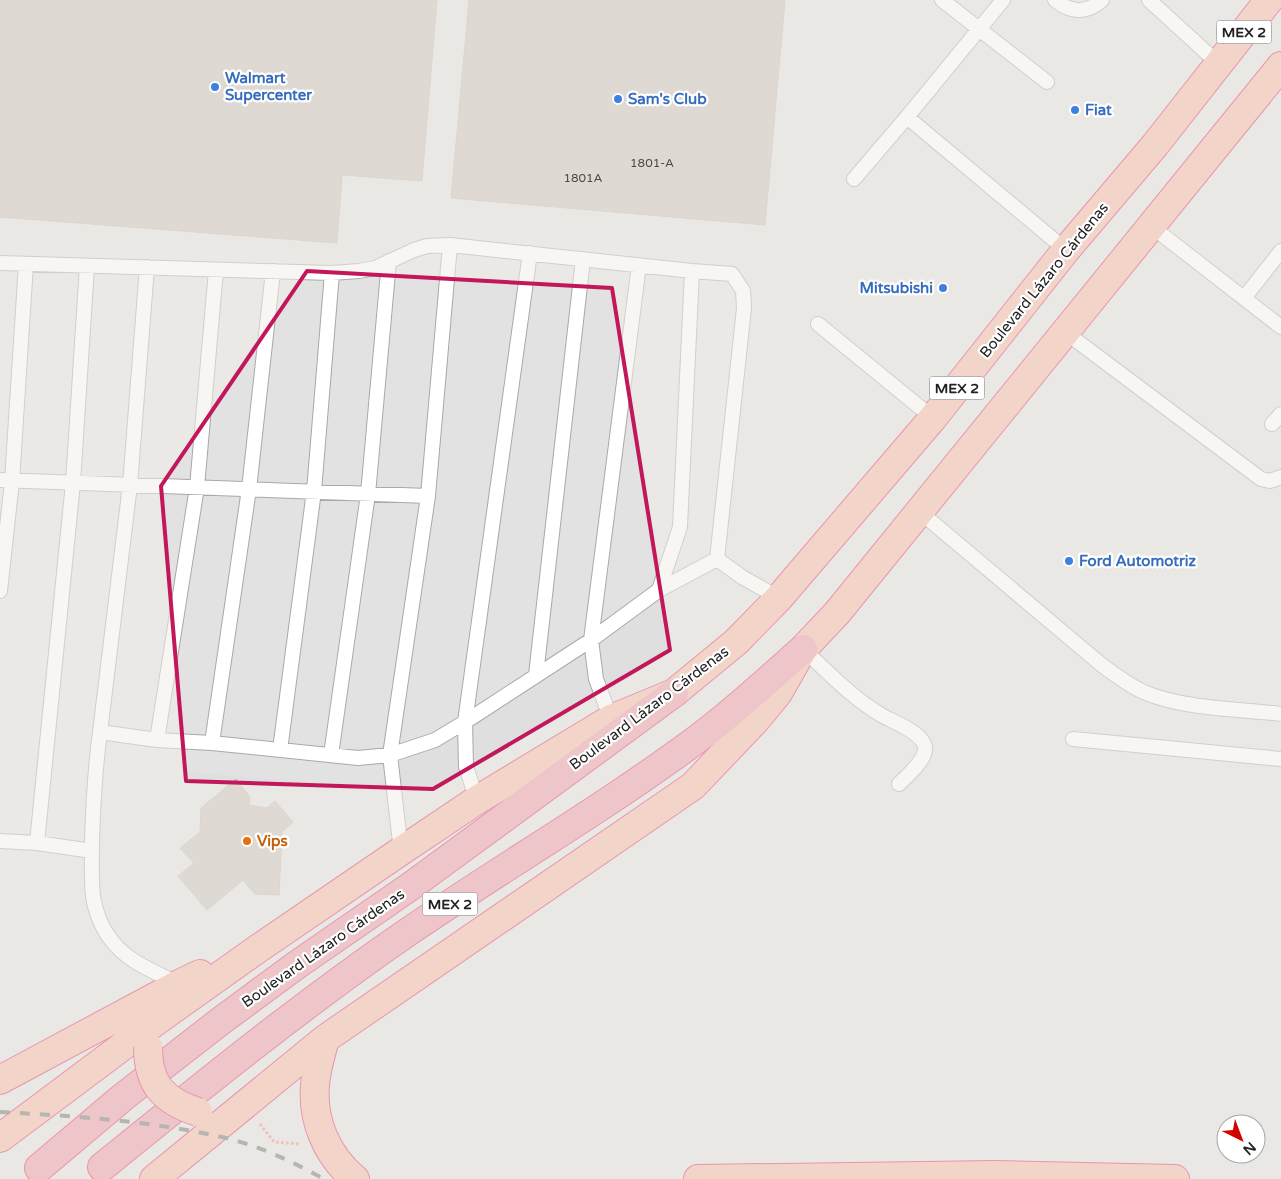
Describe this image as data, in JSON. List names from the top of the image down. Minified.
{"streets":{"highway":["MEX 2","Boulevard Lázaro Cárdenas"]},"places":["Walmart Supercenter","Sam's Club","Fiat","Mitsubishi","Ford Automotriz","Vips"],"house_numbers":["1801-A","1801A"],"north":"bottom right"}
